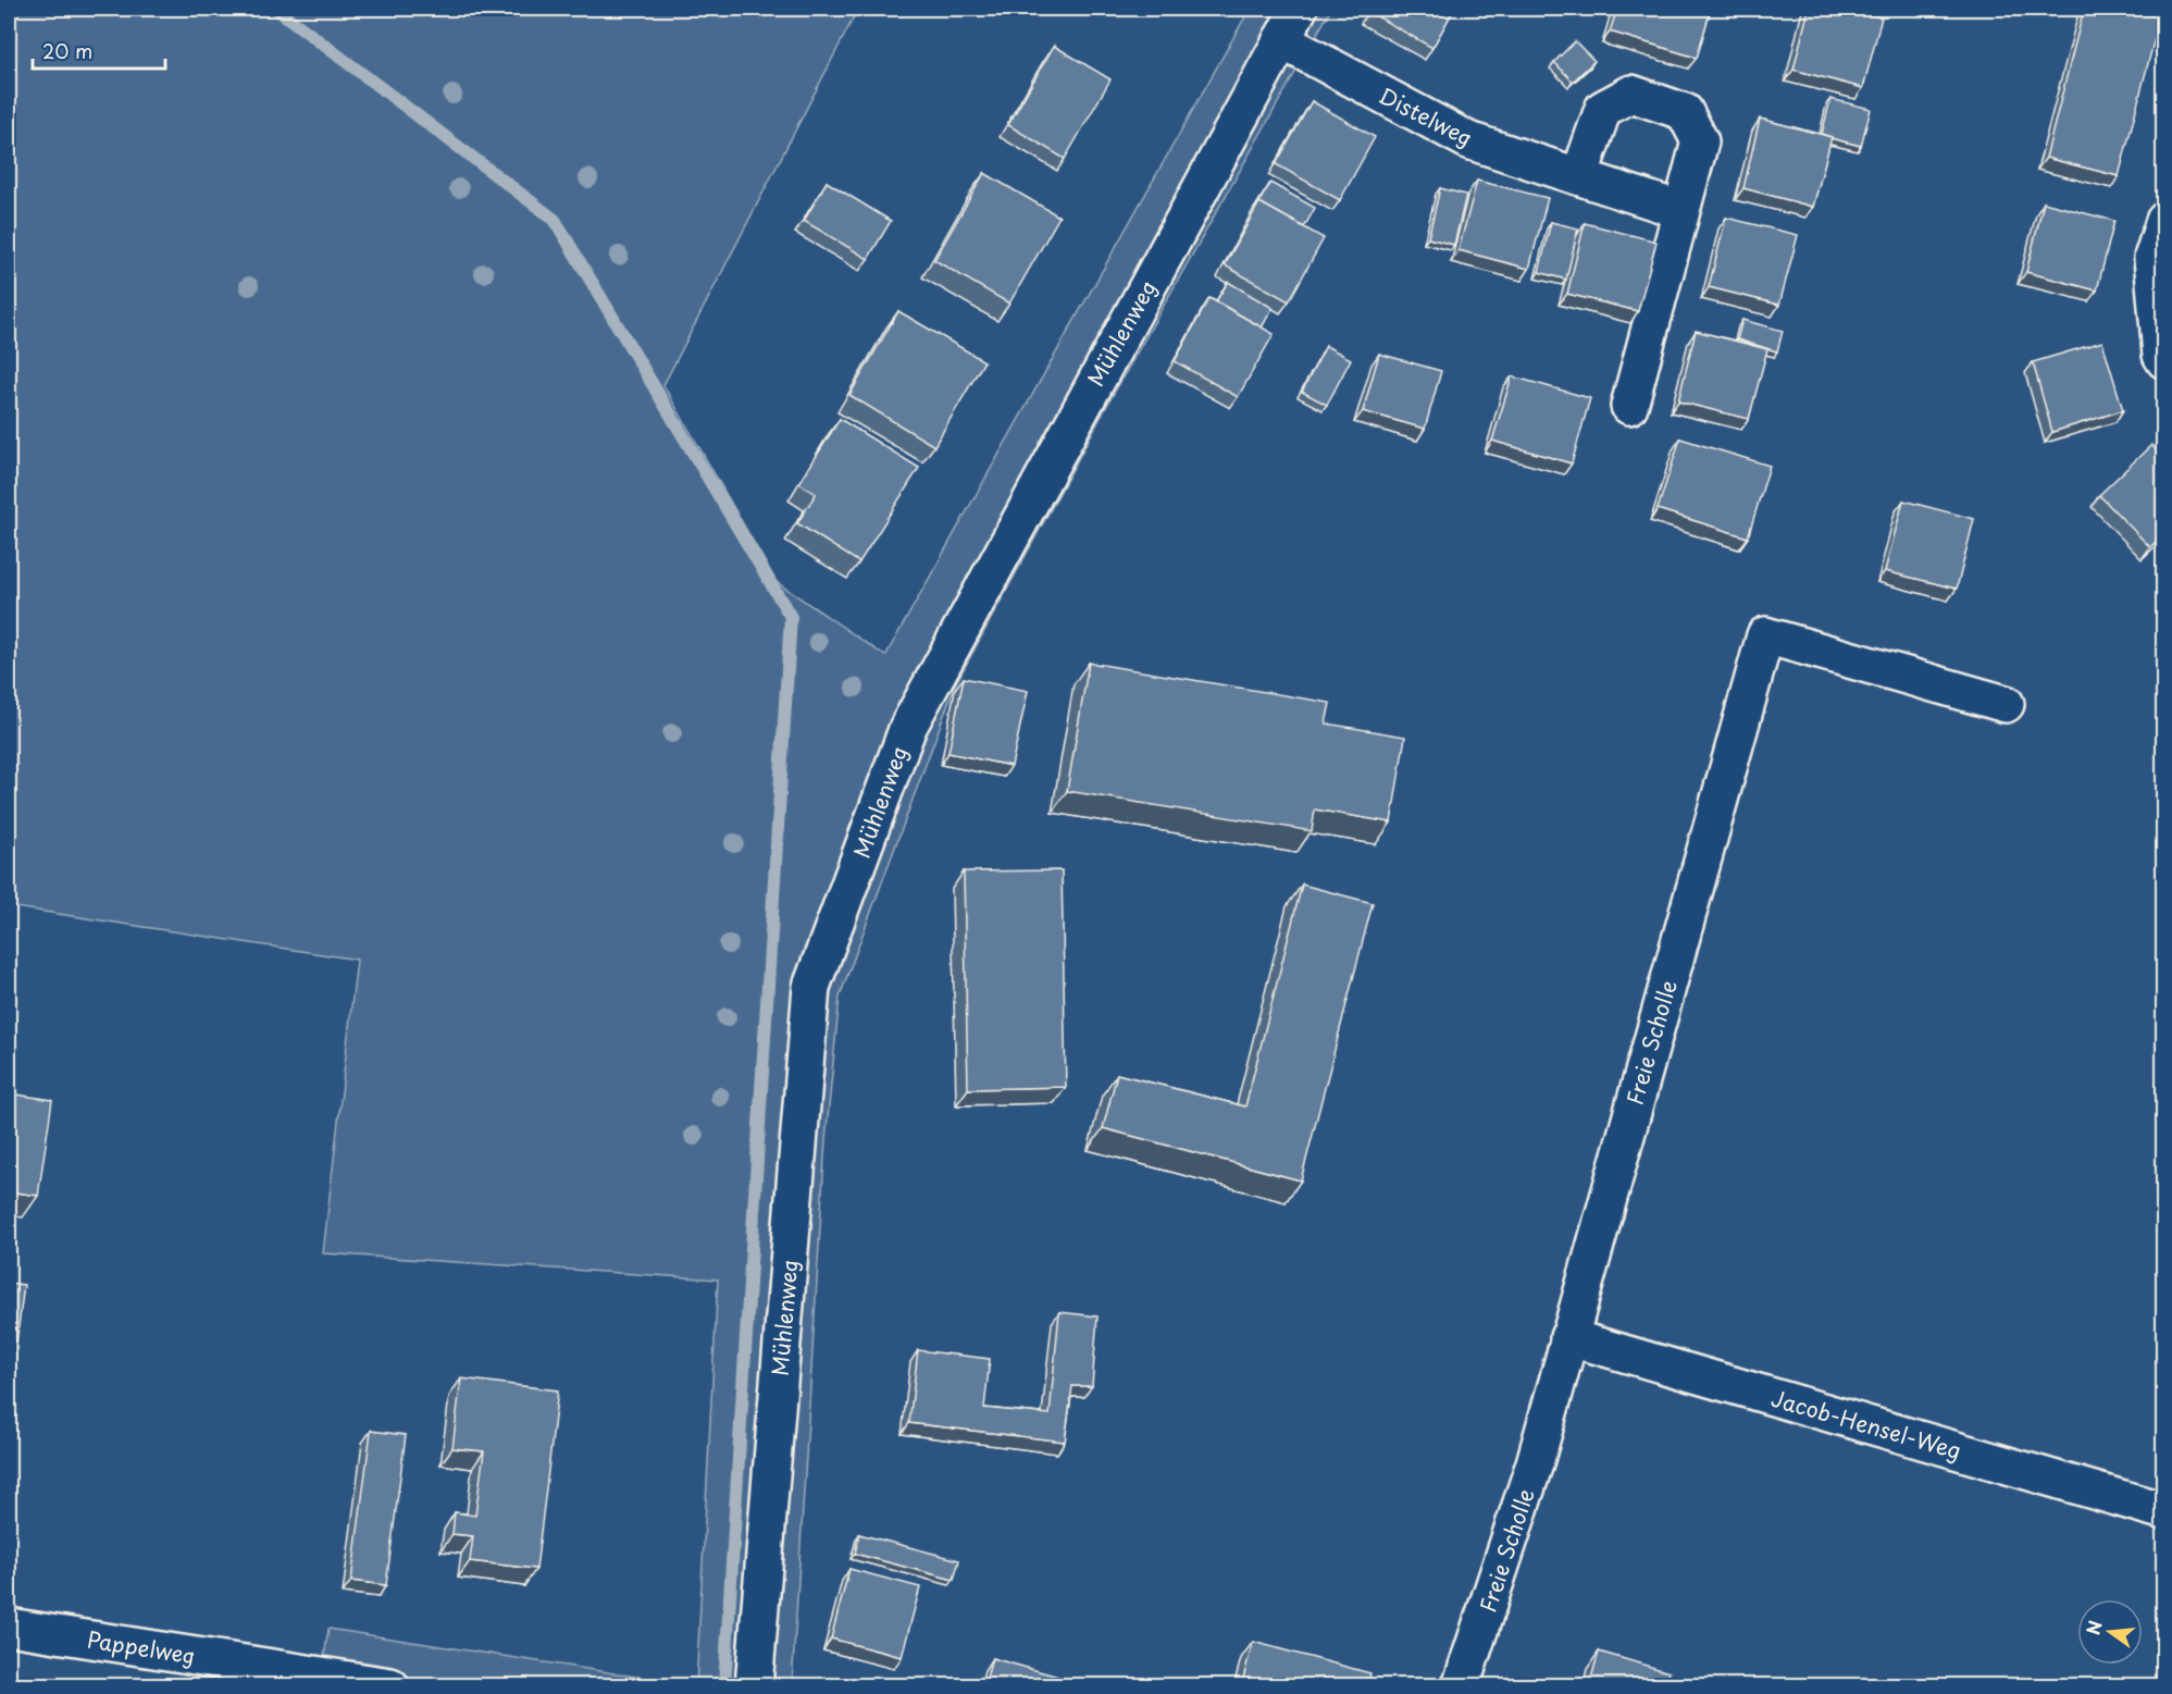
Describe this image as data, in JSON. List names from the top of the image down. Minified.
{"streets":{"street":["Distelweg","Mühlenweg","Freie Scholle","Jacob-Hensel-Weg","Pappelweg"]},"crossings":[["Distelweg","Mühlenweg"],["Freie Scholle","Jacob-Hensel-Weg"]],"scale_bar":"20 m","north":"left"}
